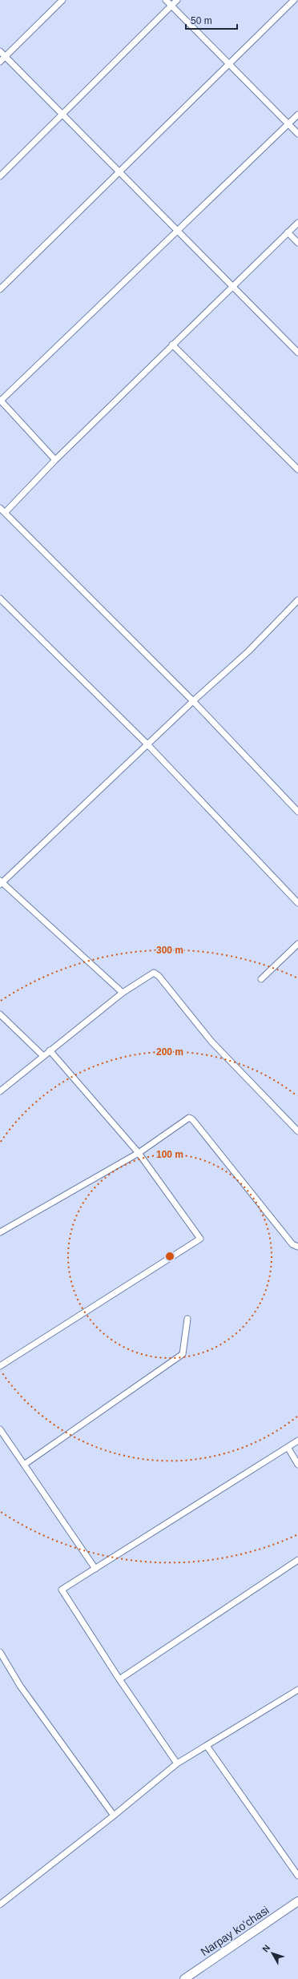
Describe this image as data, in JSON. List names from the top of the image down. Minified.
{"streets":{"main road":["Narpay ko'chasi"]},"scale_bar":"50 m","north":"top left","rings":["300 m","200 m","100 m"]}
